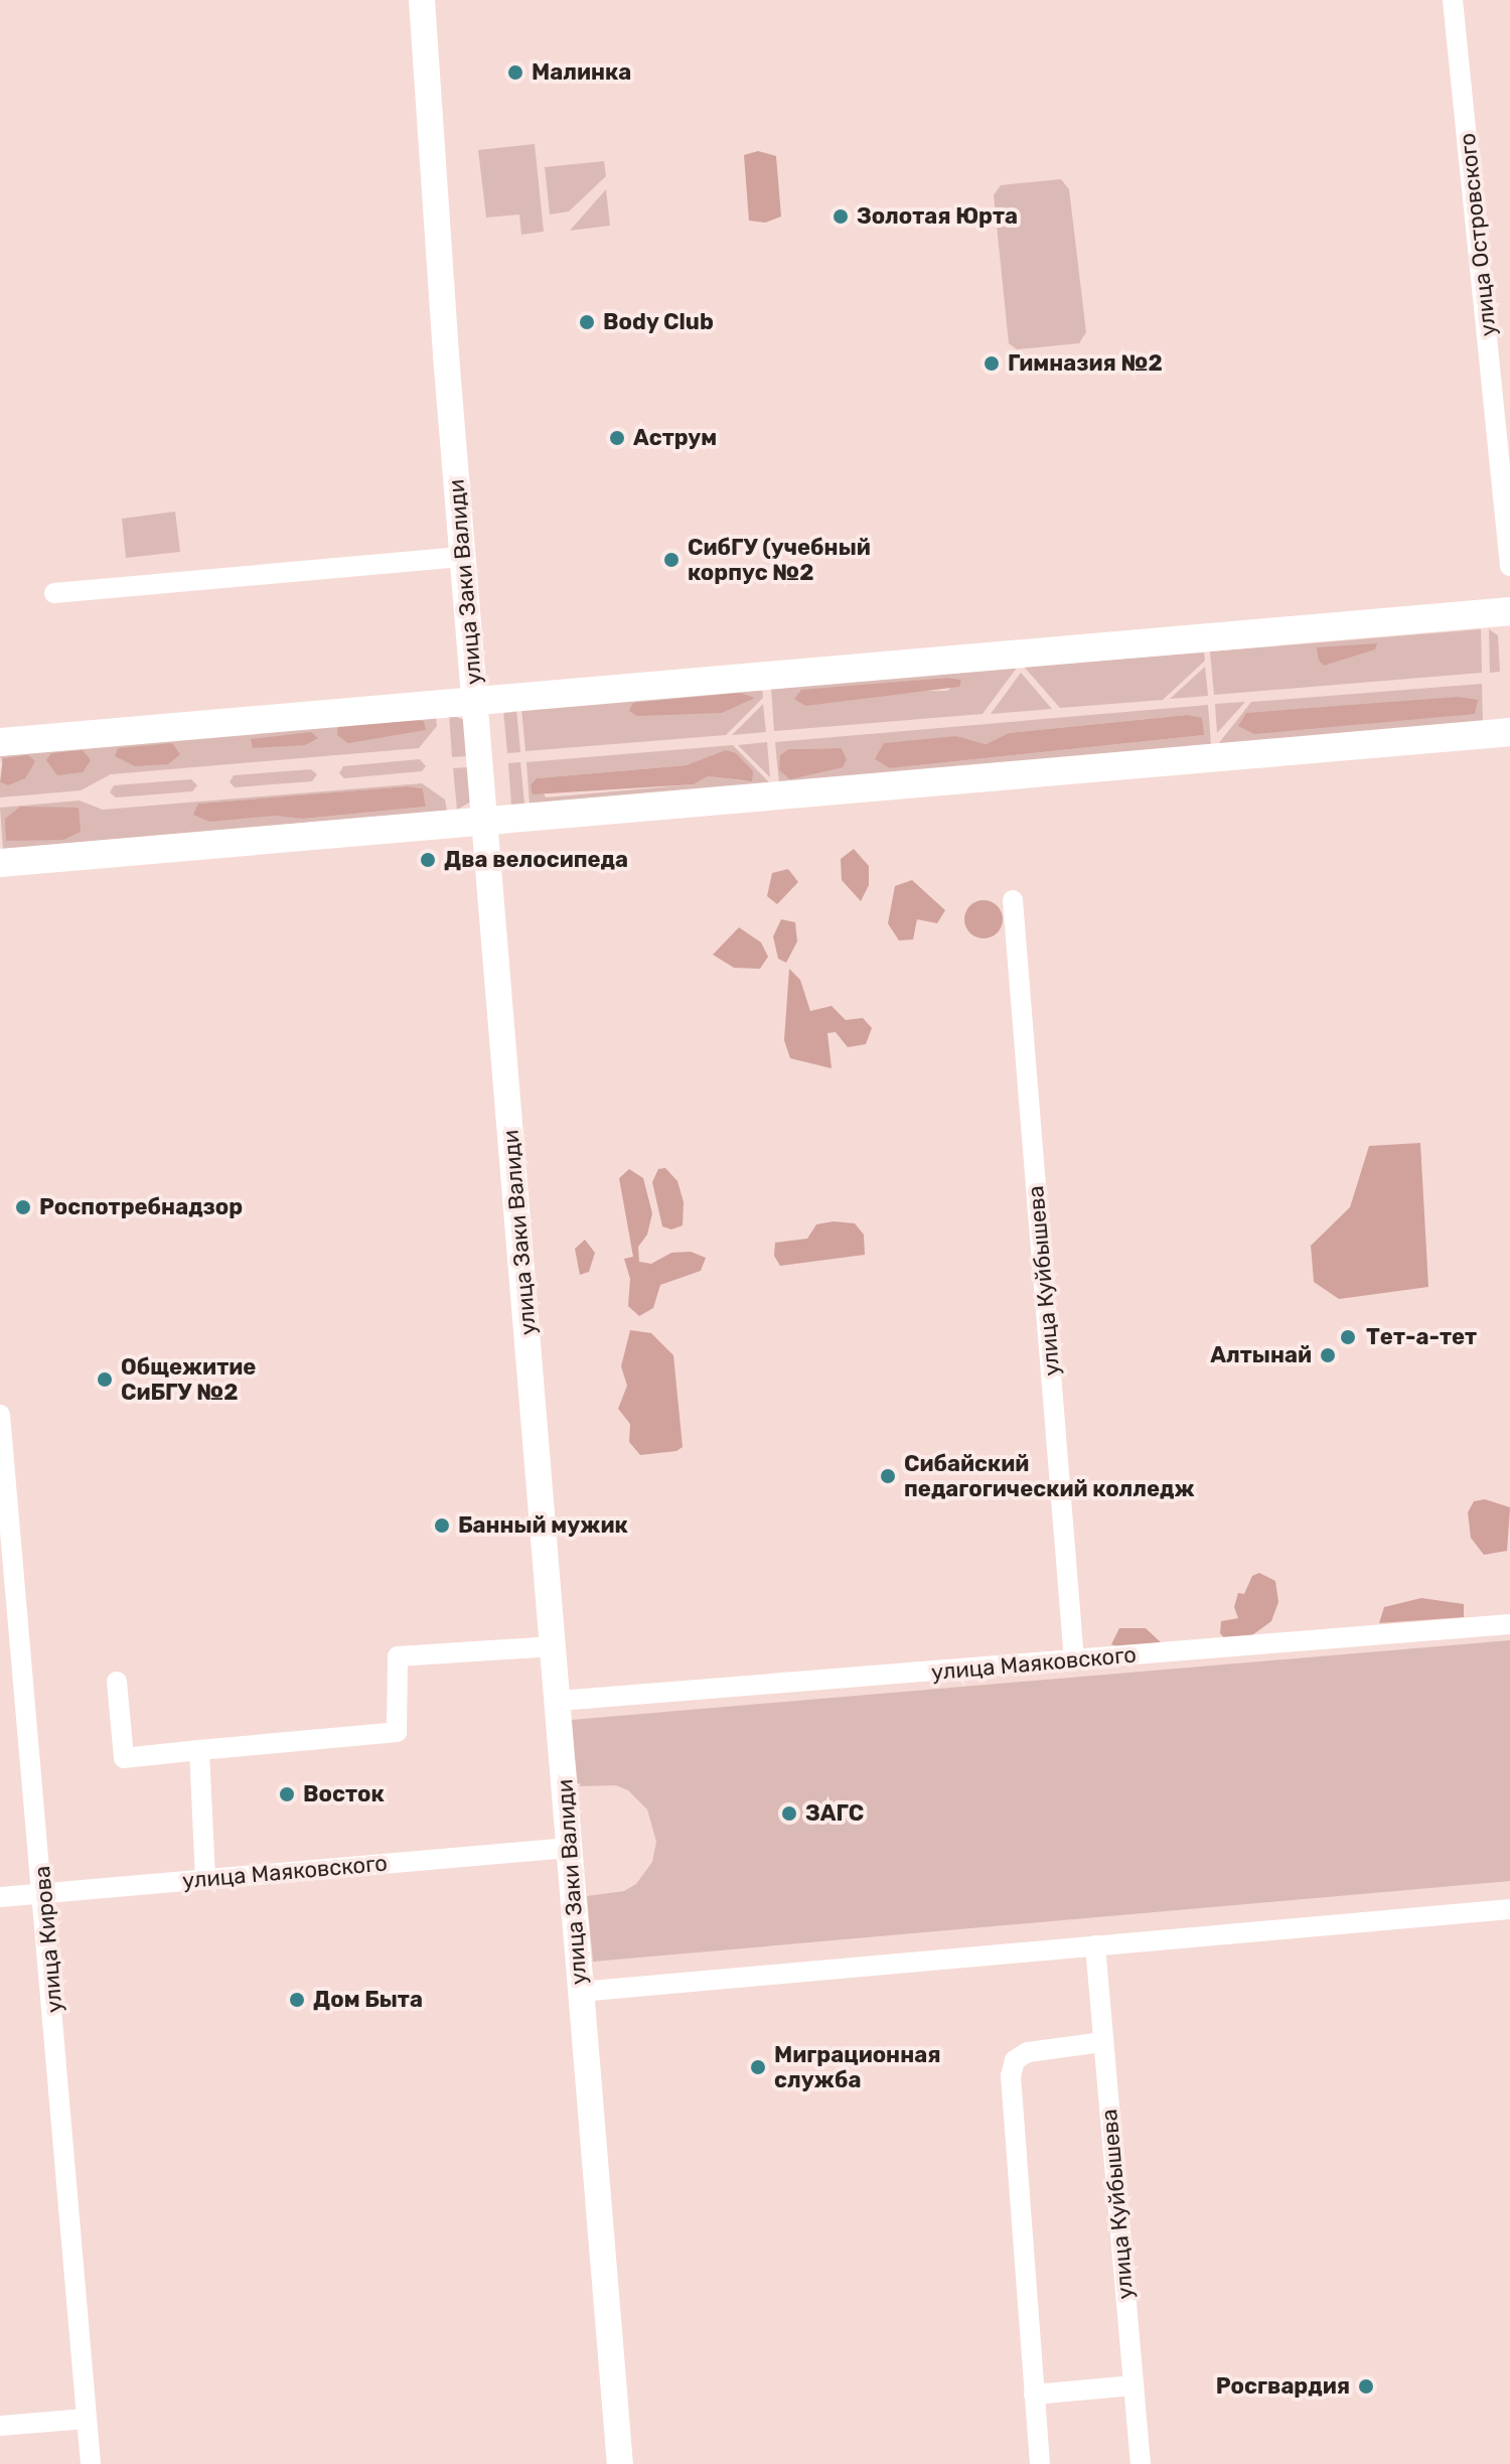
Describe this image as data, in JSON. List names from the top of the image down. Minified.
{"streets":{"street":["улица Островского","улица Заки Валиди","улица Куйбышева","улица Маяковского","улица Кирова"]},"crossings":[["улица Заки Валиди","улица Маяковского"],["улица Куйбышева","улица Маяковского"],["улица Маяковского","улица Кирова"]],"places":["Малинка","Золотая Юрта","Body Club","Гимназия №2","Аструм","СибГУ (учебный корпус №2","Два велосипеда","Роспотребнадзор","Тет-а-тет","Алтынай","Общежитие СиБГУ №2","Сибайский педагогический колледж","Банный мужик","Восток","ЗАГС","Дом Быта","Миграционная служба","Росгвардия"]}
